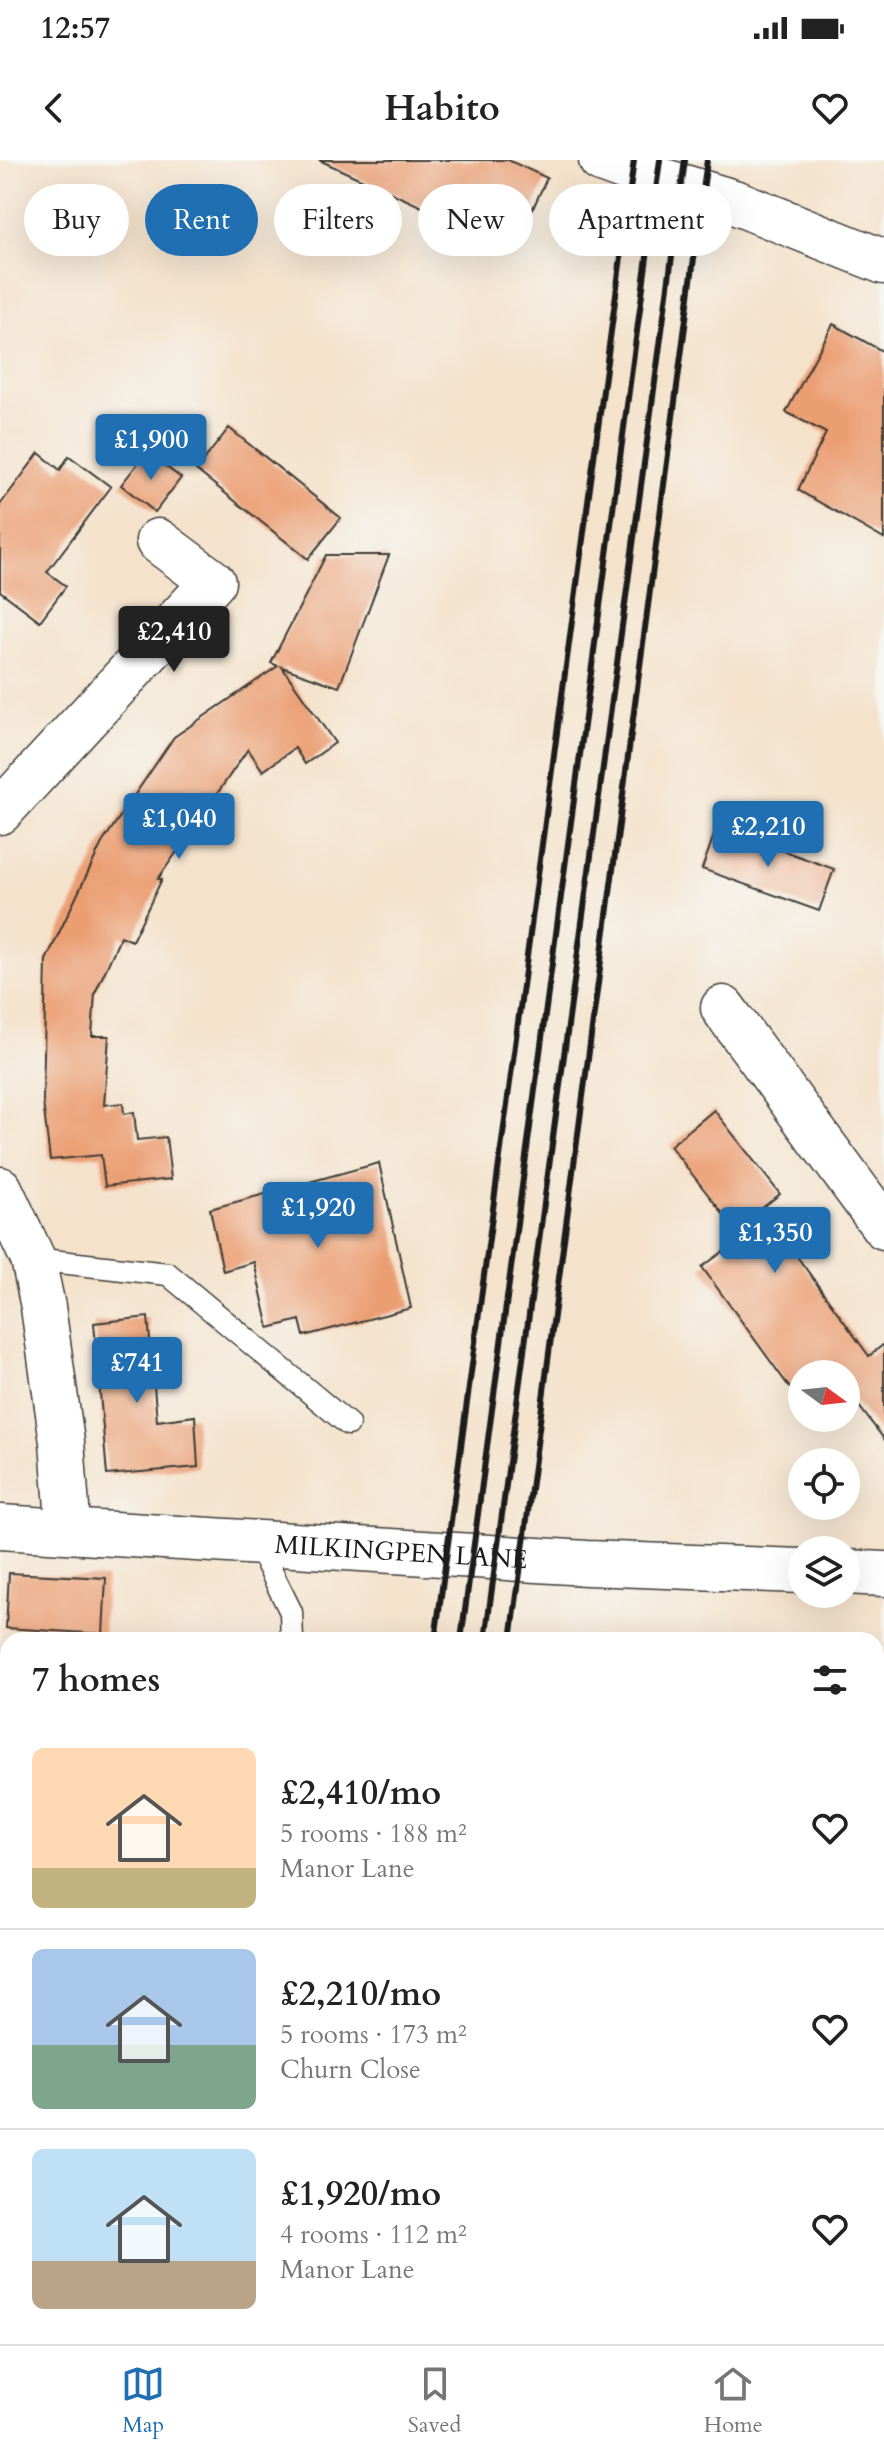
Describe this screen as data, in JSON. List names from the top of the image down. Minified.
{"streets":{"street":["MILKINGPEN LANE"]},"north":"right","page":{"status":"12:57","header":"Habito","chip":["Buy","Rent","Filters","New","Apartment"],"price":["£1,900","£2,410","£1,040","£2,210","£1,920","£1,350","£741"],"heading":"7 homes","list":[{"name":"£2,410/mo","note":"5 rooms · 188 m² · Manor Lane"},{"name":"£2,210/mo","note":"5 rooms · 173 m² · Churn Close"},{"name":"£1,920/mo","note":"4 rooms · 112 m² · Manor Lane"}],"tabs":["Map","Saved","Home"]}}
